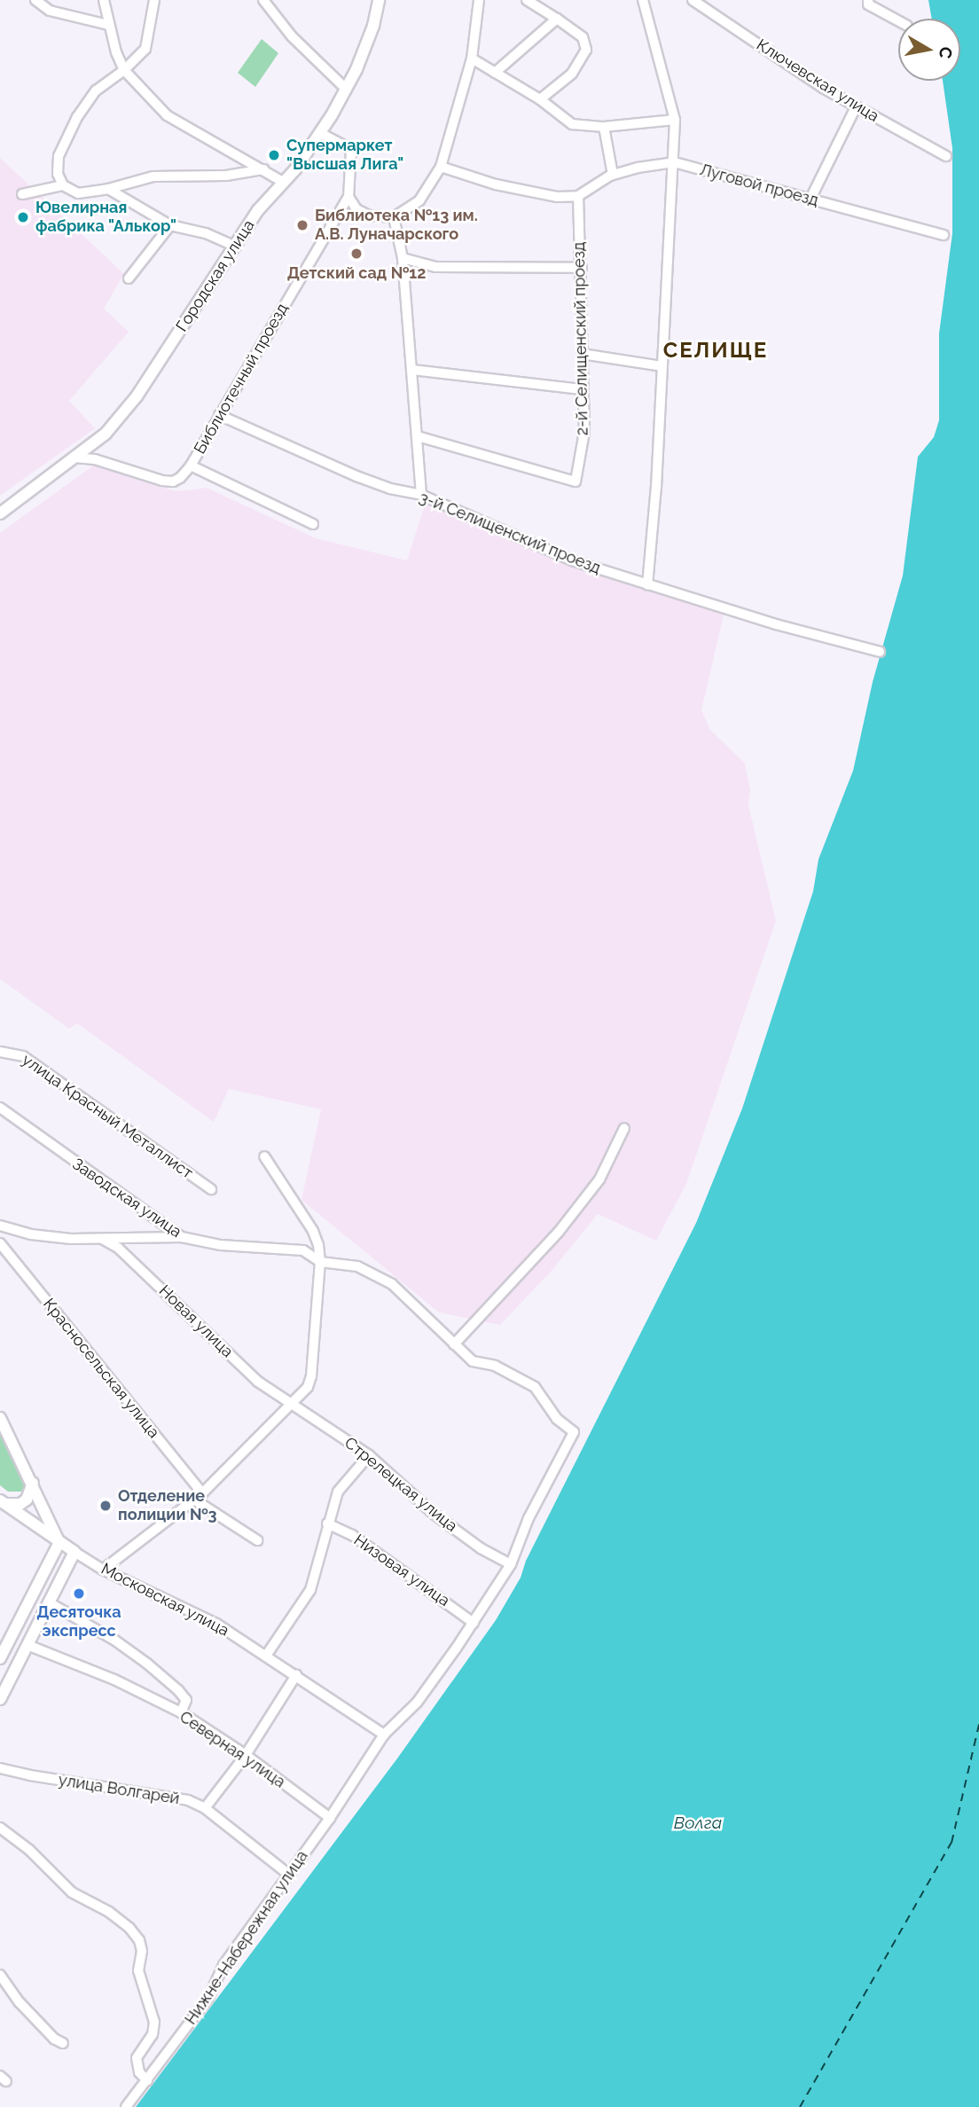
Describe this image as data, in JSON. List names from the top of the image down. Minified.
{"streets":{"street":["Ключевская улица","Луговой проезд","Городская улица","2-й Селищенский проезд","Библиотечный проезд","3-й Селищенский проезд","улица Красный Металлист","Заводская улица","Новая улица","Красносельская улица","Стрелецкая улица","Низовая улица","Московская улица","Северная улица","улица Волгарей","Нижне-Набережная улица"]},"crossings":[["Луговой проезд","2-й Селищенский проезд"],["Городская улица","Библиотечный проезд"],["Библиотечный проезд","3-й Селищенский проезд"],["Заводская улица","Нижне-Набережная улица"],["Новая улица","Стрелецкая улица"],["Стрелецкая улица","Нижне-Набережная улица"],["Низовая улица","Нижне-Набережная улица"],["Московская улица","Нижне-Набережная улица"],["Северная улица","Нижне-Набережная улица"],["улица Волгарей","Нижне-Набережная улица"]],"districts":["СЕЛИЩЕ"],"water":["Волга"],"places":["Супермаркет \"Высшая Лига\"","Ювелирная фабрика \"Алькор\"","Библиотека №13 им. А.В. Луначарского","Детский сад №12","Отделение полиции №3","Десяточка экспресс"],"north":"right"}
